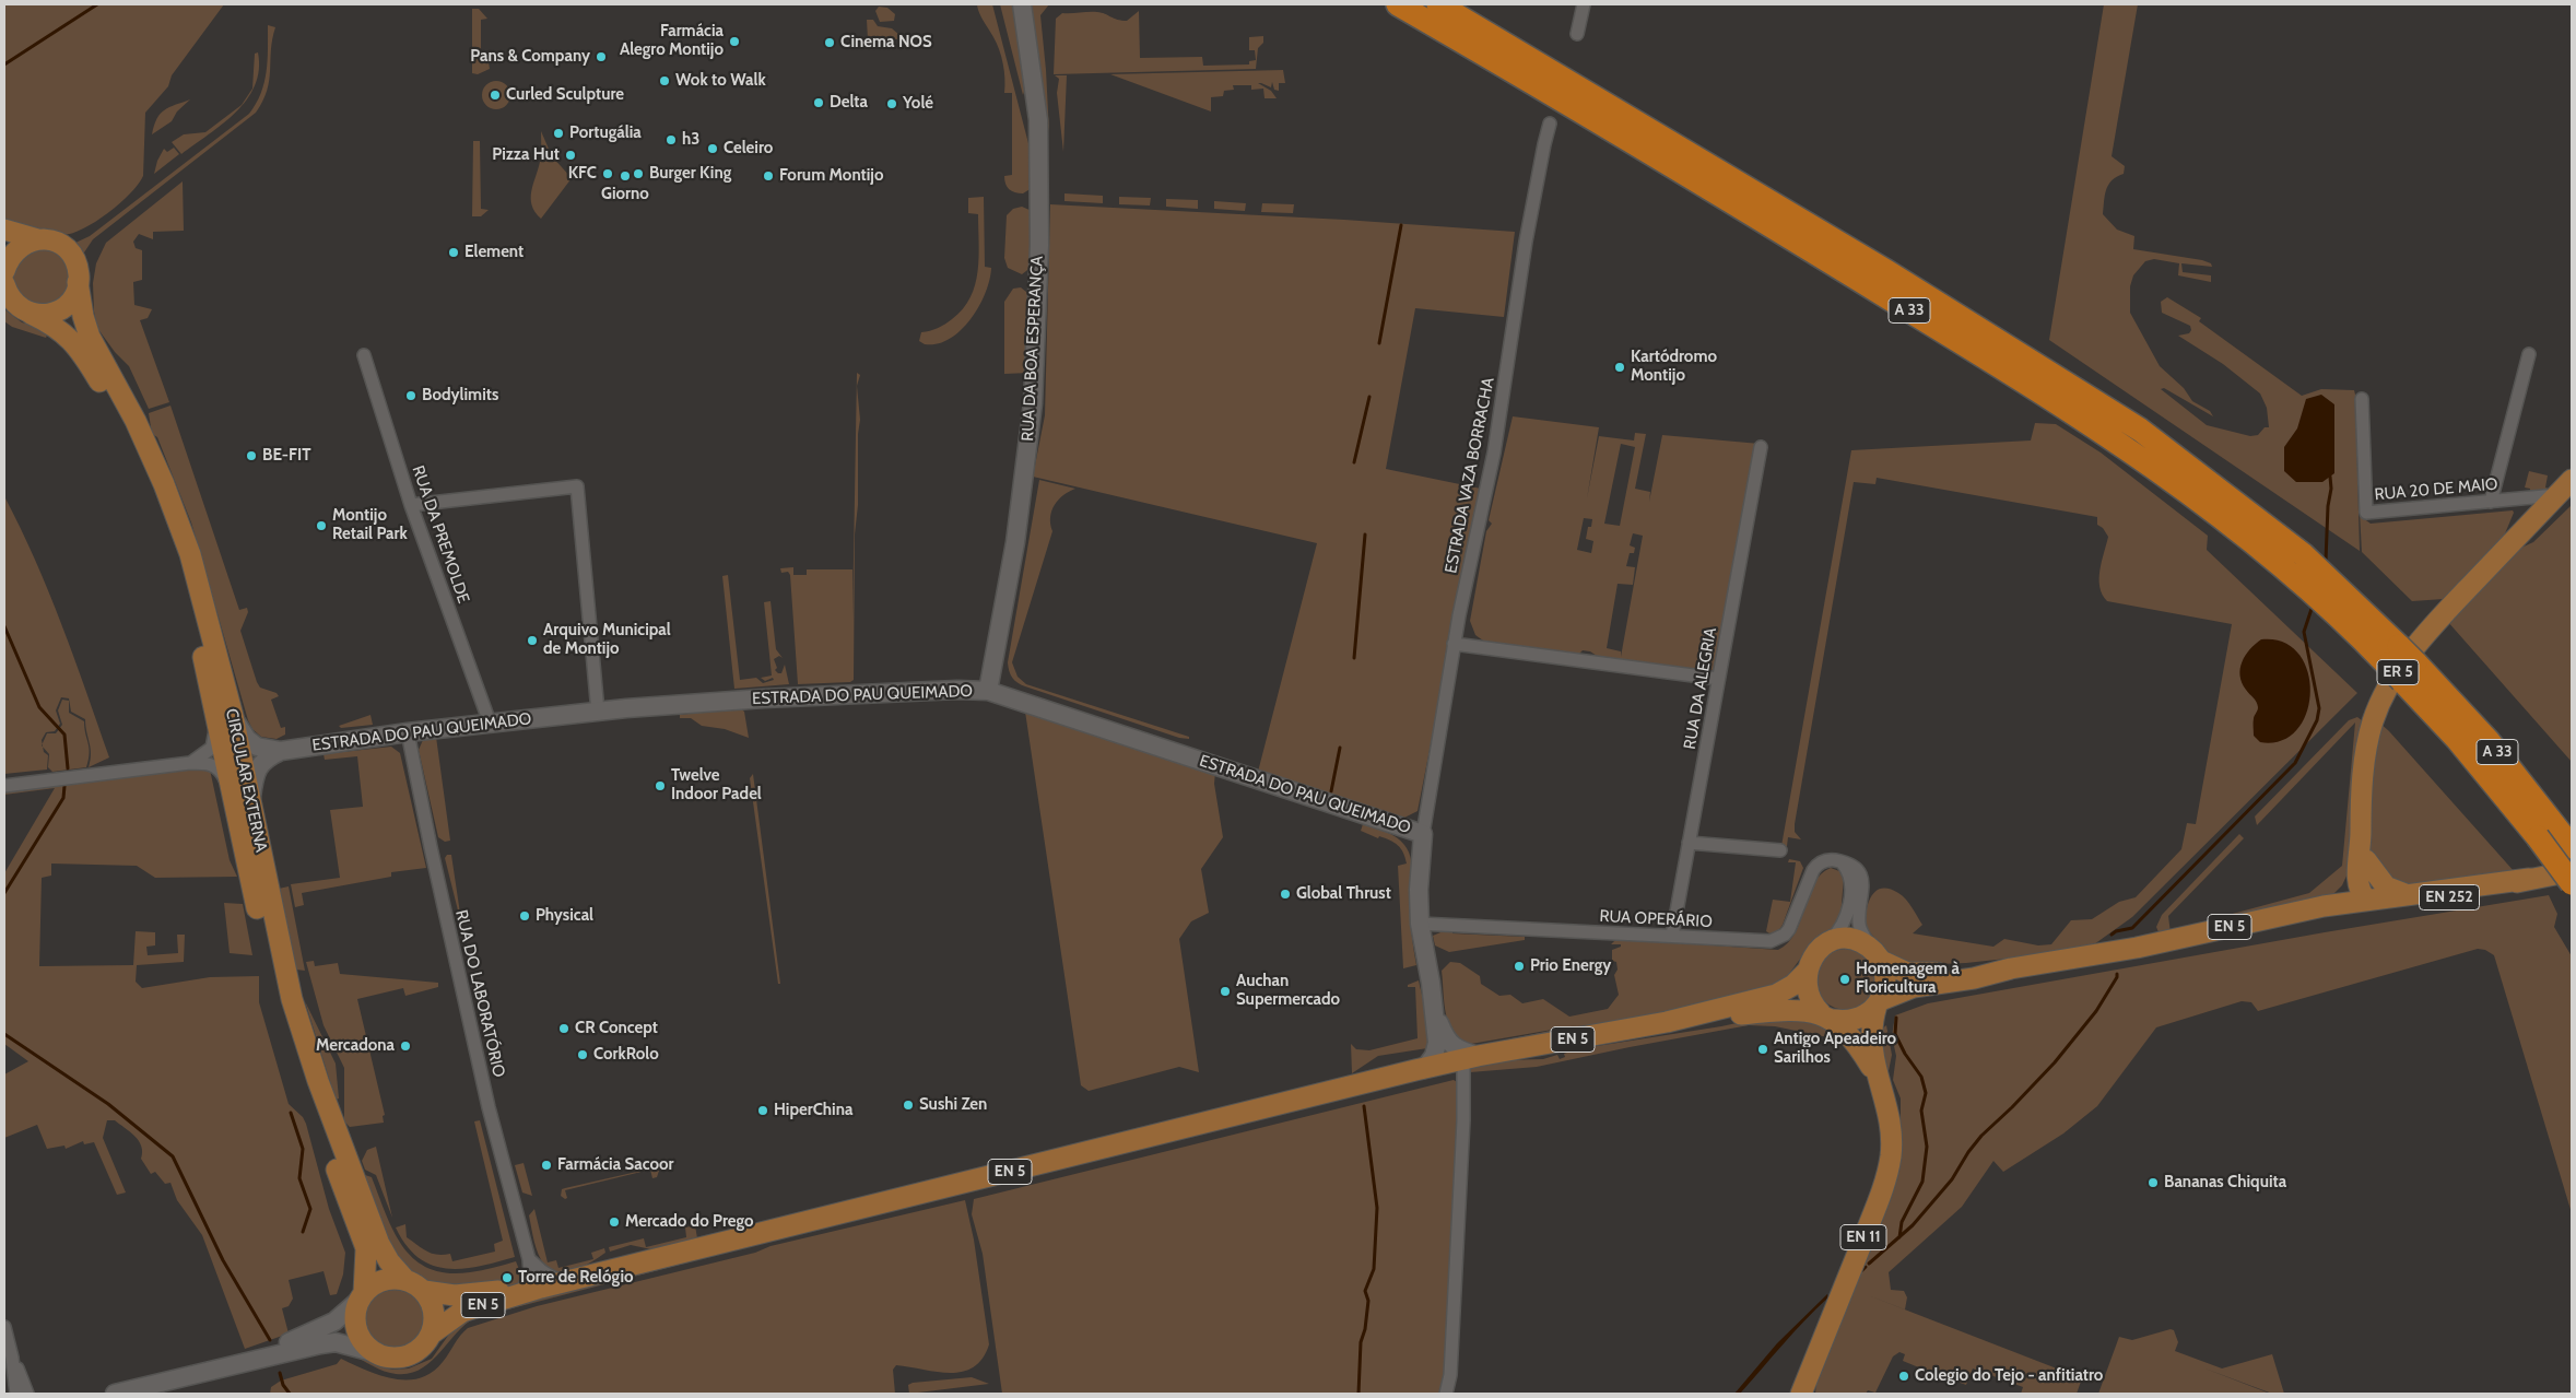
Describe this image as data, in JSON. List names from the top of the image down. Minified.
{"streets":{"highway":["A 33"],"main road":["ER 5","CIRCULAR EXTERNA","EN 252","EN 5","EN 11"],"street":["RUA DA BOA ESPERANÇA","ESTRADA VAZA BORRACHA","RUA 20 DE MAIO","RUA DA PREMOLDE","RUA DA ALEGRIA","ESTRADA DO PAU QUEIMADO","RUA OPERÁRIO","RUA DO LABORATÓRIO"]},"crossings":[["RUA DA BOA ESPERANÇA","ESTRADA DO PAU QUEIMADO"],["ESTRADA VAZA BORRACHA","ESTRADA DO PAU QUEIMADO"],["RUA 20 DE MAIO","ER 5"],["RUA DA PREMOLDE","ESTRADA DO PAU QUEIMADO"],["ER 5","EN 5"],["RUA DA ALEGRIA","RUA OPERÁRIO"],["ESTRADA DO PAU QUEIMADO","RUA DO LABORATÓRIO"],["CIRCULAR EXTERNA","EN 5"],["EN 252","EN 5"],["EN 5","RUA DO LABORATÓRIO"],["EN 5","EN 11"]],"places":["Farmácia Alegro Montijo","Cinema NOS","Pans & Company","Wok to Walk","Curled Sculpture","Delta","Yolé","Portugália","h3","Celeiro","Pizza Hut","KFC","Burger King","Giorno","Forum Montijo","Element","Kartódromo Montijo","Bodylimits","BE-FIT","Montijo Retail Park","Arquivo Municipal de Montijo","Twelve Indoor Padel","Global Thrust","Physical","Prio Energy","Homenagem à Floricultura","Auchan Supermercado","CR Concept","Mercadona","Antigo Apeadeiro Sarilhos","CorkRolo","Sushi Zen","HiperChina","Farmácia Sacoor","Bananas Chiquita","Mercado do Prego","Torre de Relógio","Colegio do Tejo - anfitiatro"]}
